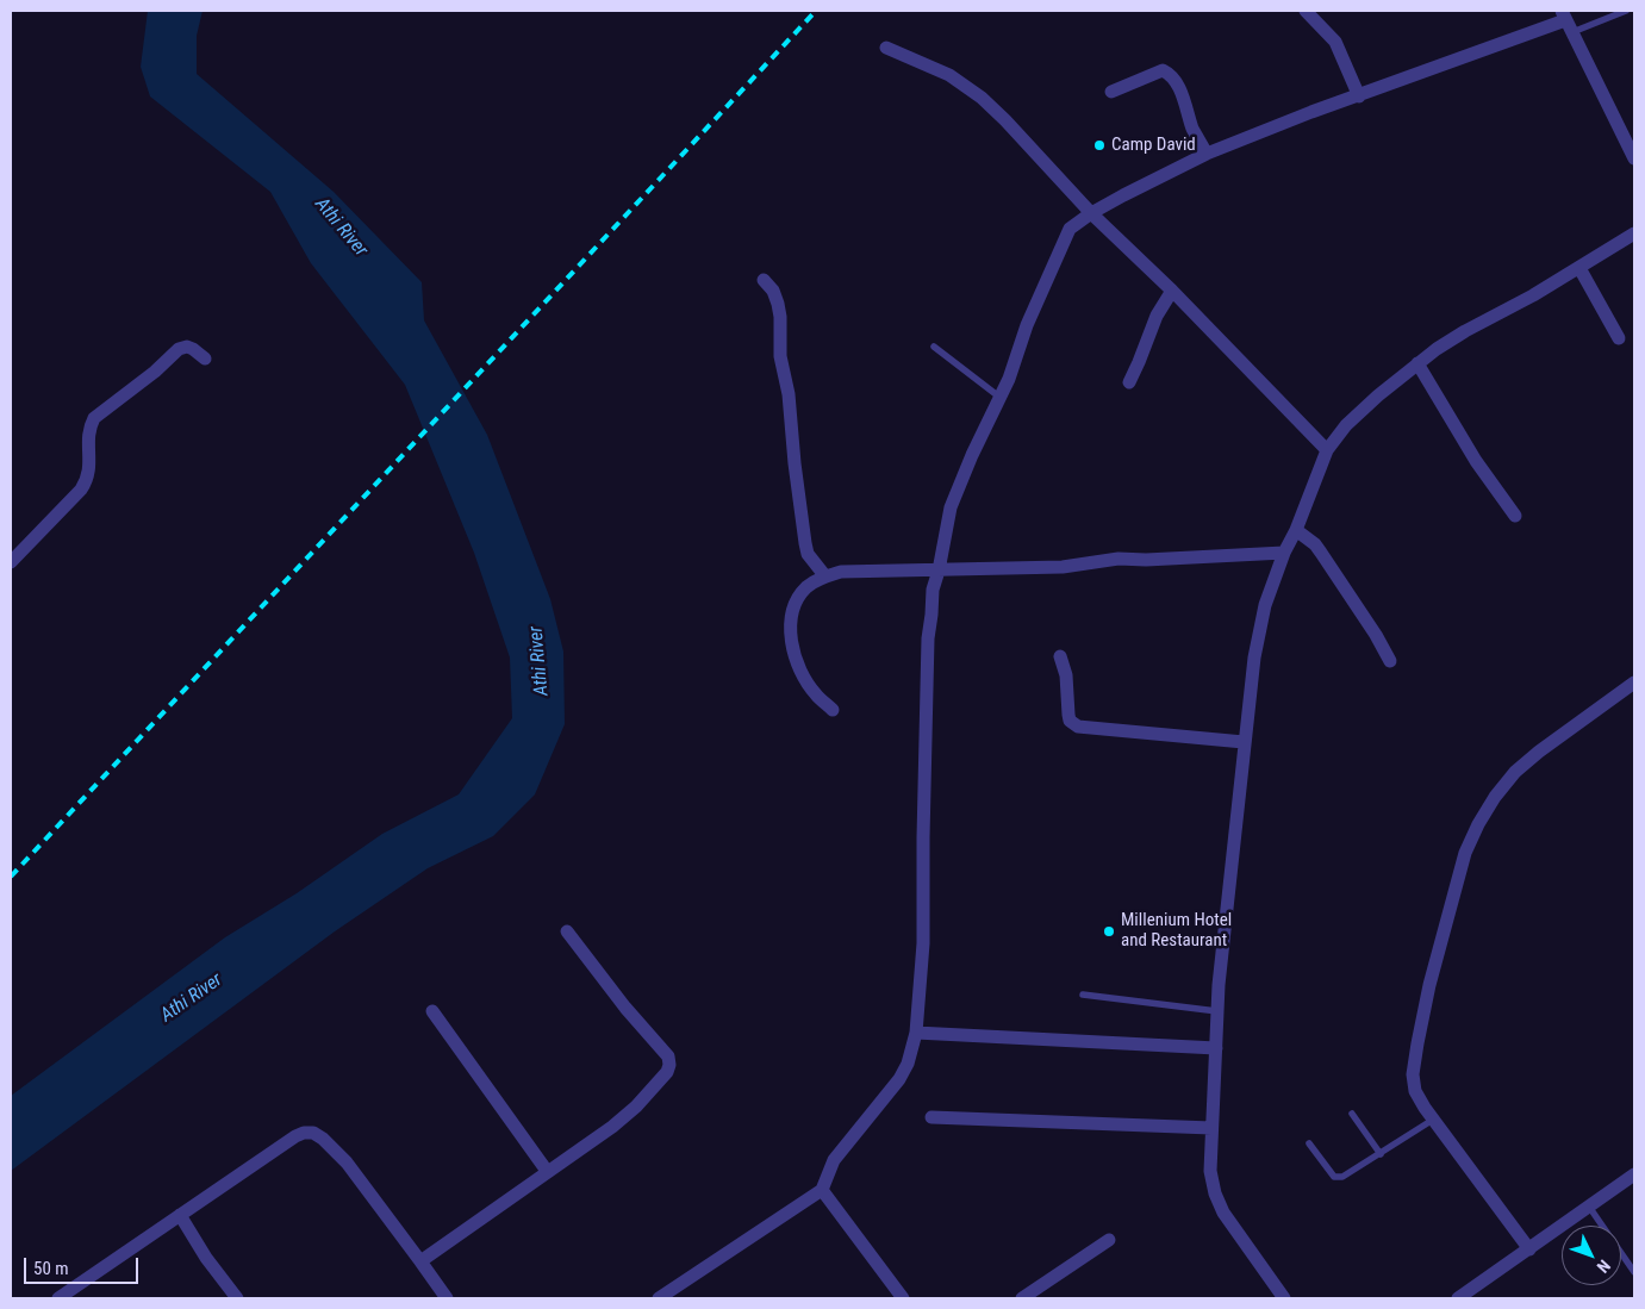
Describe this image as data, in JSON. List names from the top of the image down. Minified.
{"water":["Athi River"],"places":["Camp David","Millenium Hotel and Restaurant"],"scale_bar":"50 m","north":"bottom right"}
